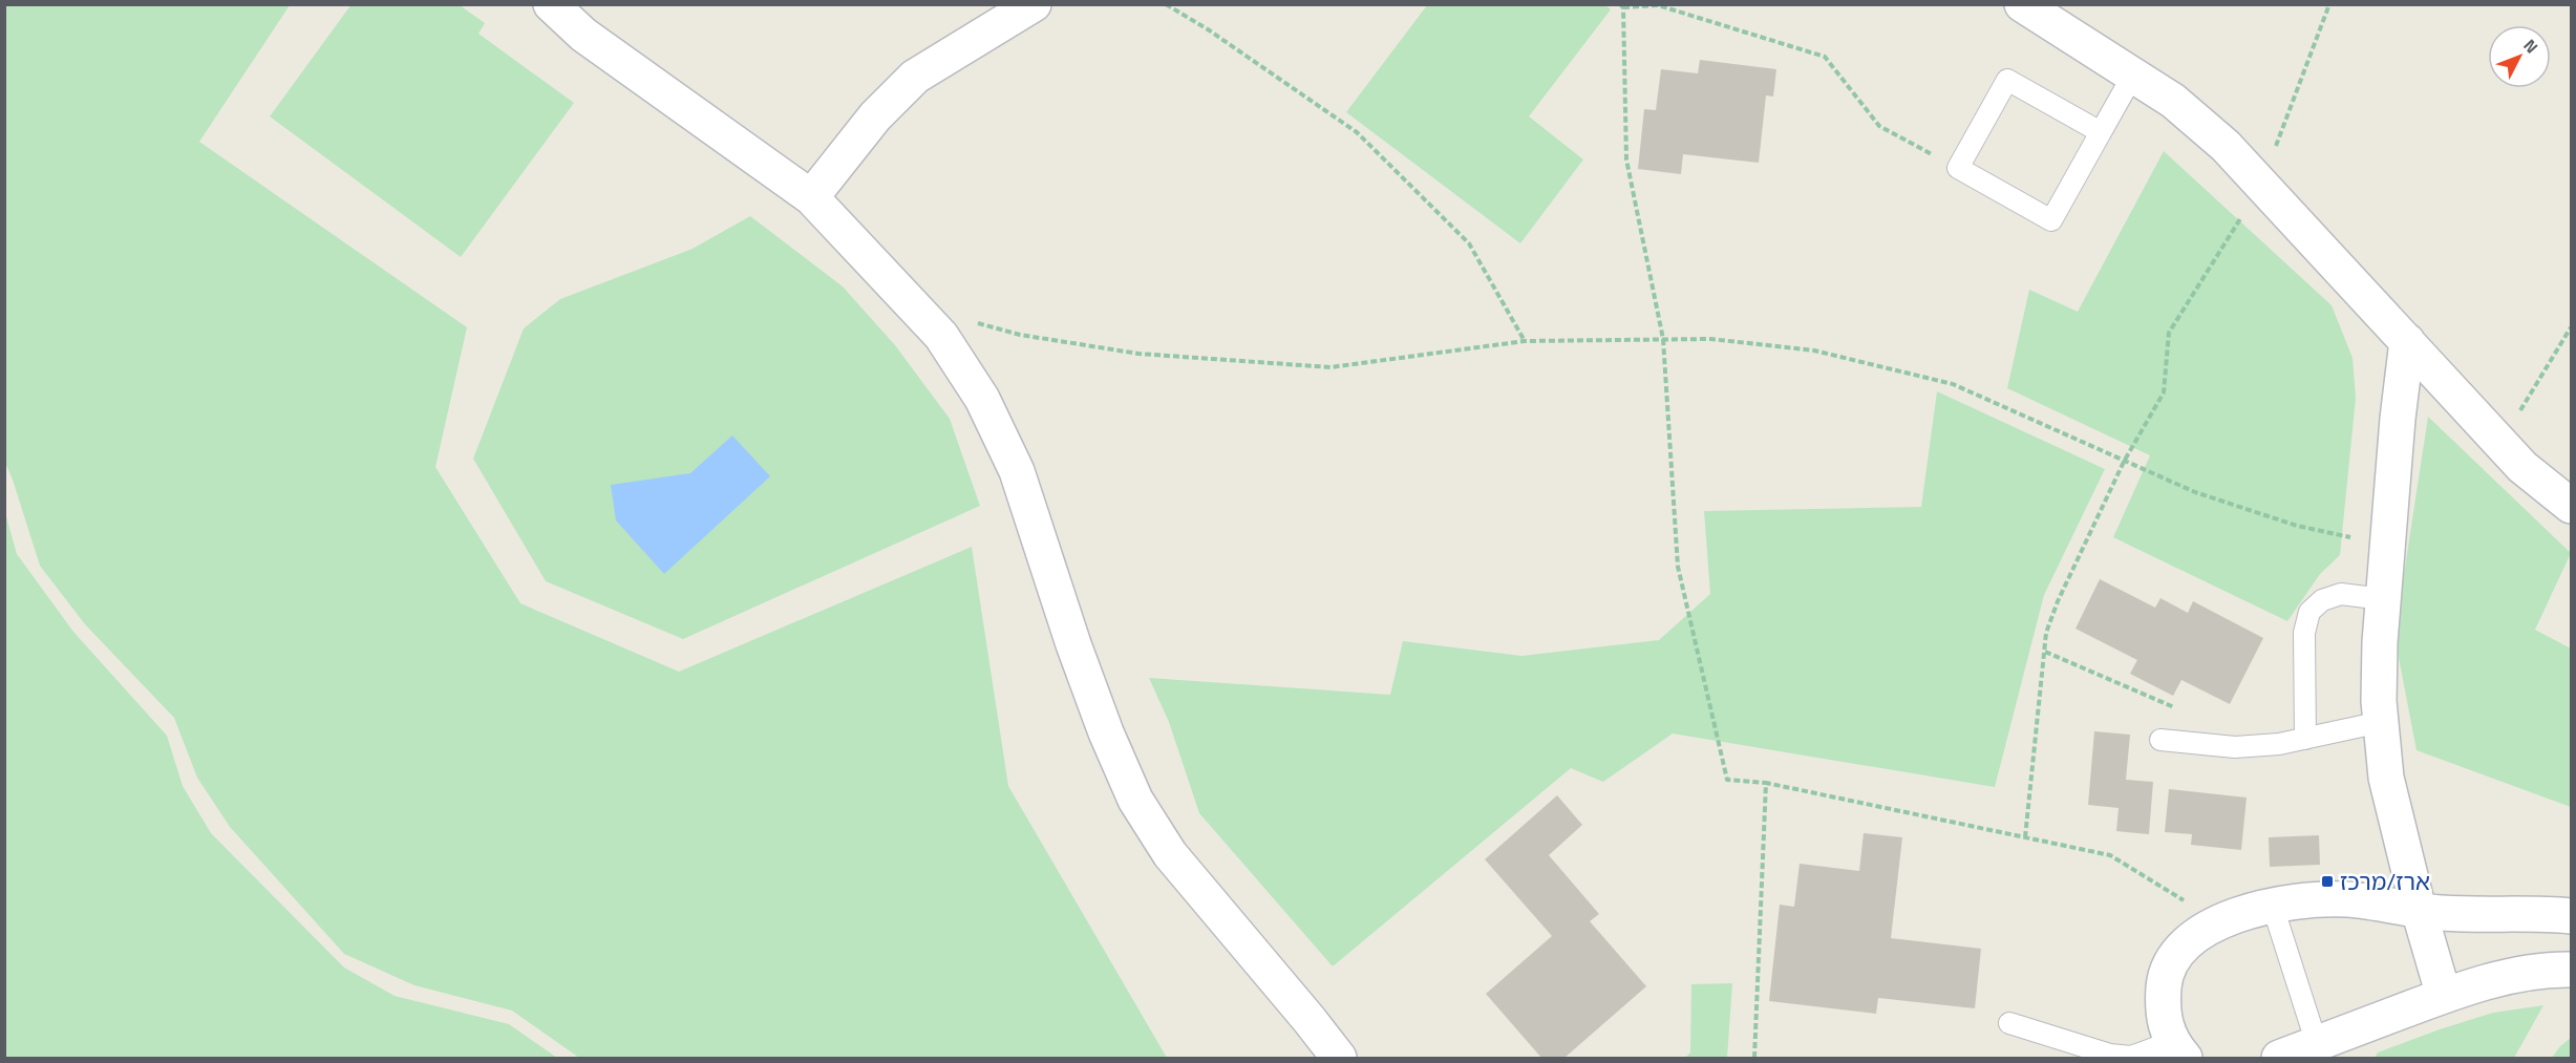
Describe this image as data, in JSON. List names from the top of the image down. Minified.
{"places":{"transit":["ארז/מרכז"]},"north":"top right"}
